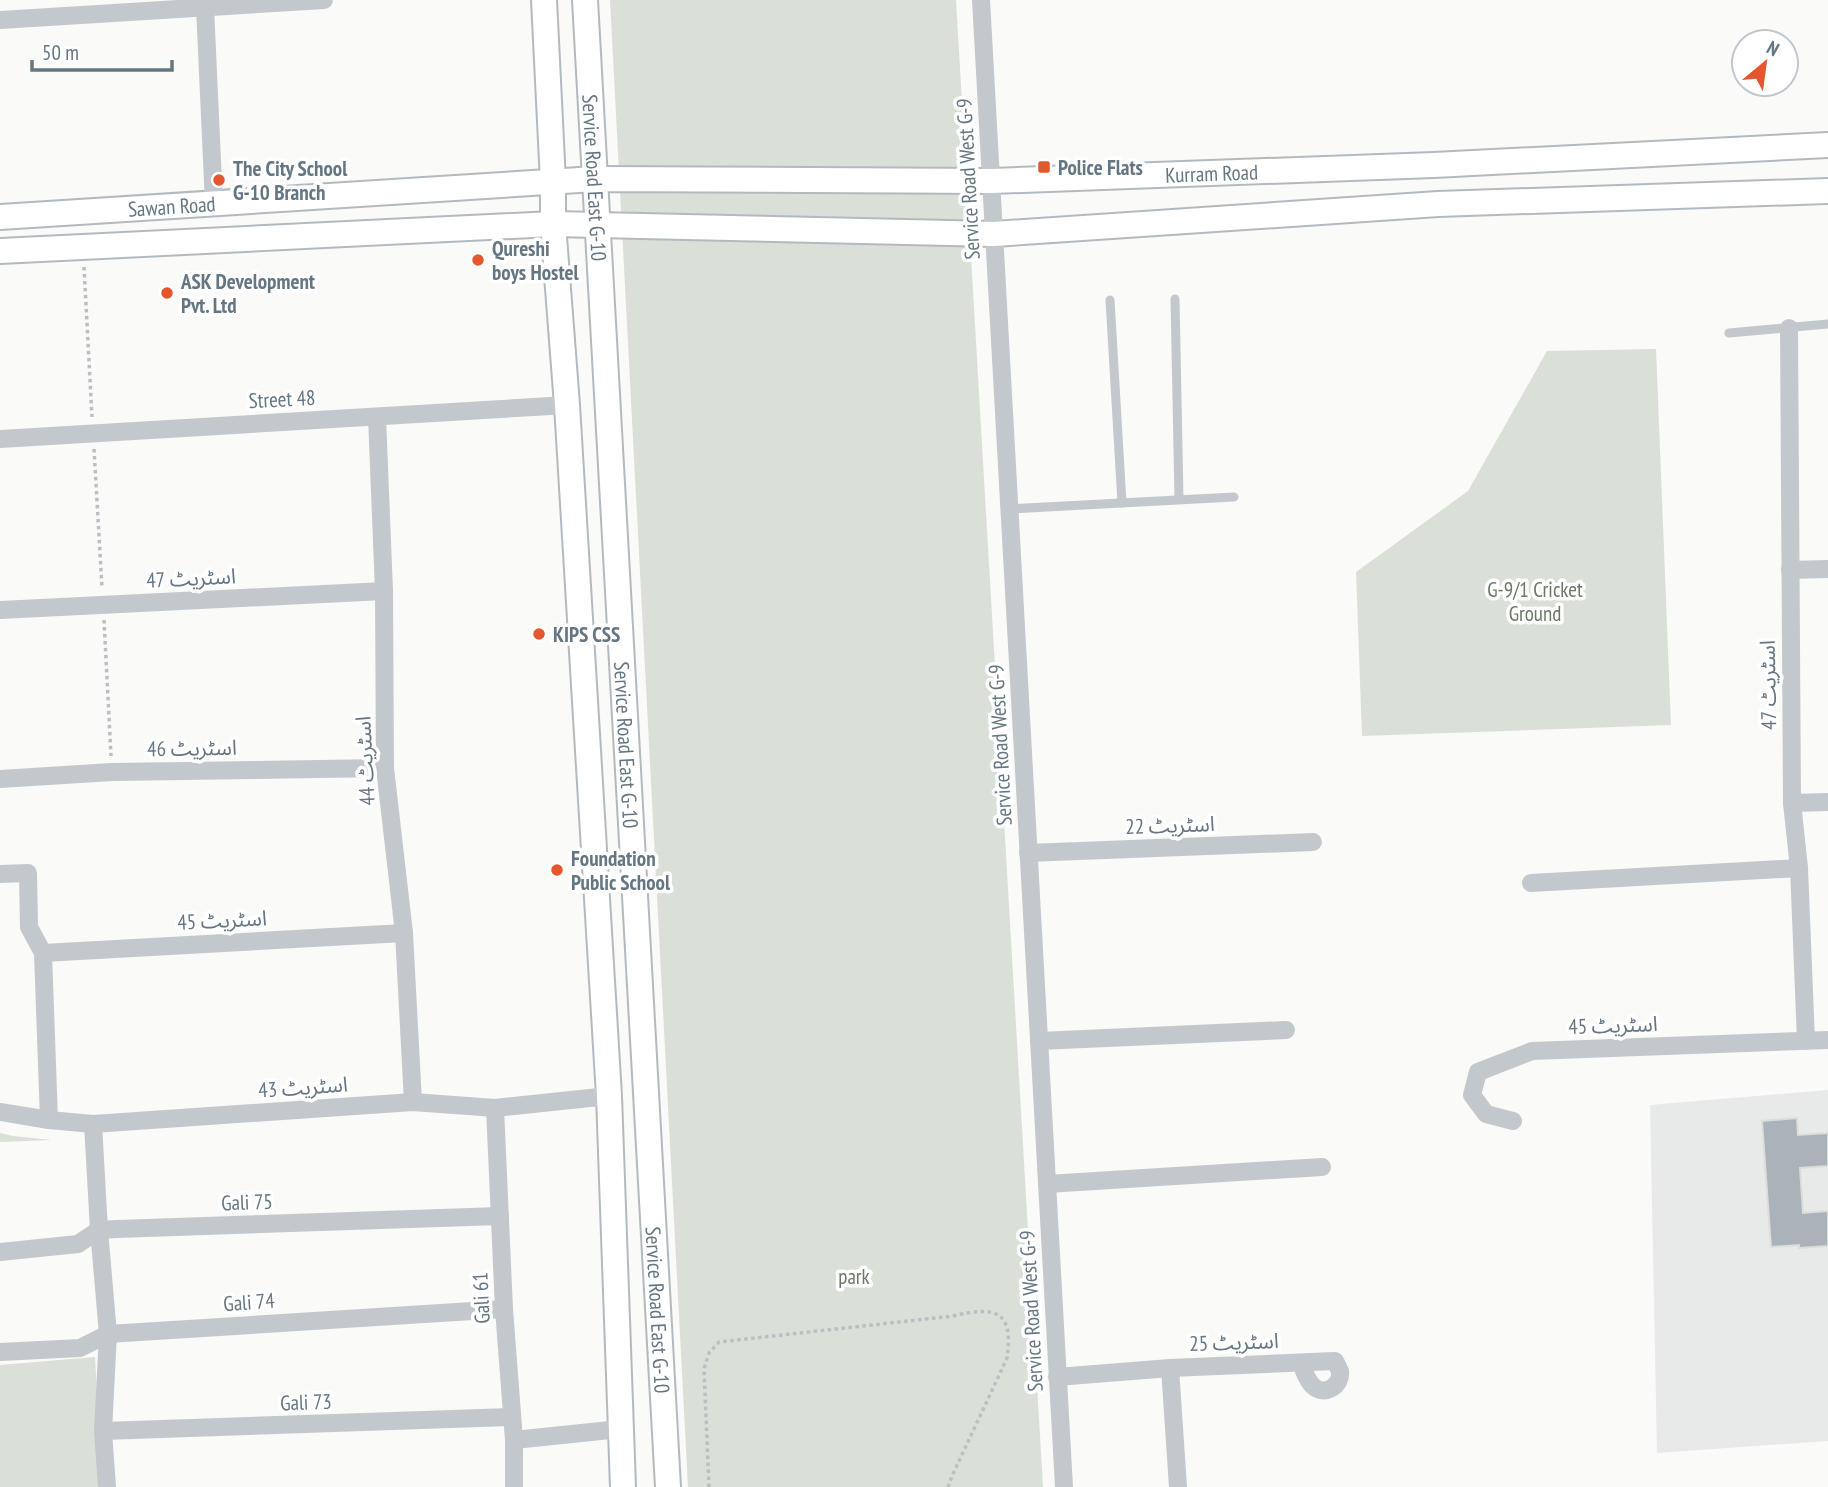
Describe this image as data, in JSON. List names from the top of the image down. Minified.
{"streets":{"main road":["Kurram Road","Service Road East G-10","Sawan Road"],"street":["Service Road West G-9","Street 48","اسٹریٹ 47","اسٹریٹ 46","اسٹریٹ 44","اسٹریٹ 22","اسٹریٹ 45","اسٹریٹ 43","Gali 75","Gali 61","Gali 74","اسٹریٹ 25","Gali 73"]},"crossings":[["Kurram Road","Service Road East G-10"],["Kurram Road","Service Road West G-9"],["Kurram Road","Sawan Road"],["Service Road East G-10","Sawan Road"],["Service Road East G-10","Street 48"],["Service Road East G-10","اسٹریٹ 43"],["Service Road West G-9","Sawan Road"],["Service Road West G-9","اسٹریٹ 22"],["Service Road West G-9","اسٹریٹ 25"],["Street 48","اسٹریٹ 44"],["اسٹریٹ 47","اسٹریٹ 44"],["اسٹریٹ 47","اسٹریٹ 45"],["اسٹریٹ 46","اسٹریٹ 44"],["اسٹریٹ 44","اسٹریٹ 45"],["اسٹریٹ 44","اسٹریٹ 43"],["اسٹریٹ 43","Gali 61"],["Gali 75","Gali 61"],["Gali 61","Gali 74"],["Gali 61","Gali 73"]],"parks":["G-9/1 Cricket Ground","park"],"places":{"transit":["Police Flats"],"other":["The City School G-10 Branch","Qureshi boys Hostel","ASK Development Pvt. Ltd","KIPS CSS","Foundation Public School"]},"scale_bar":"50 m","north":"top right"}
